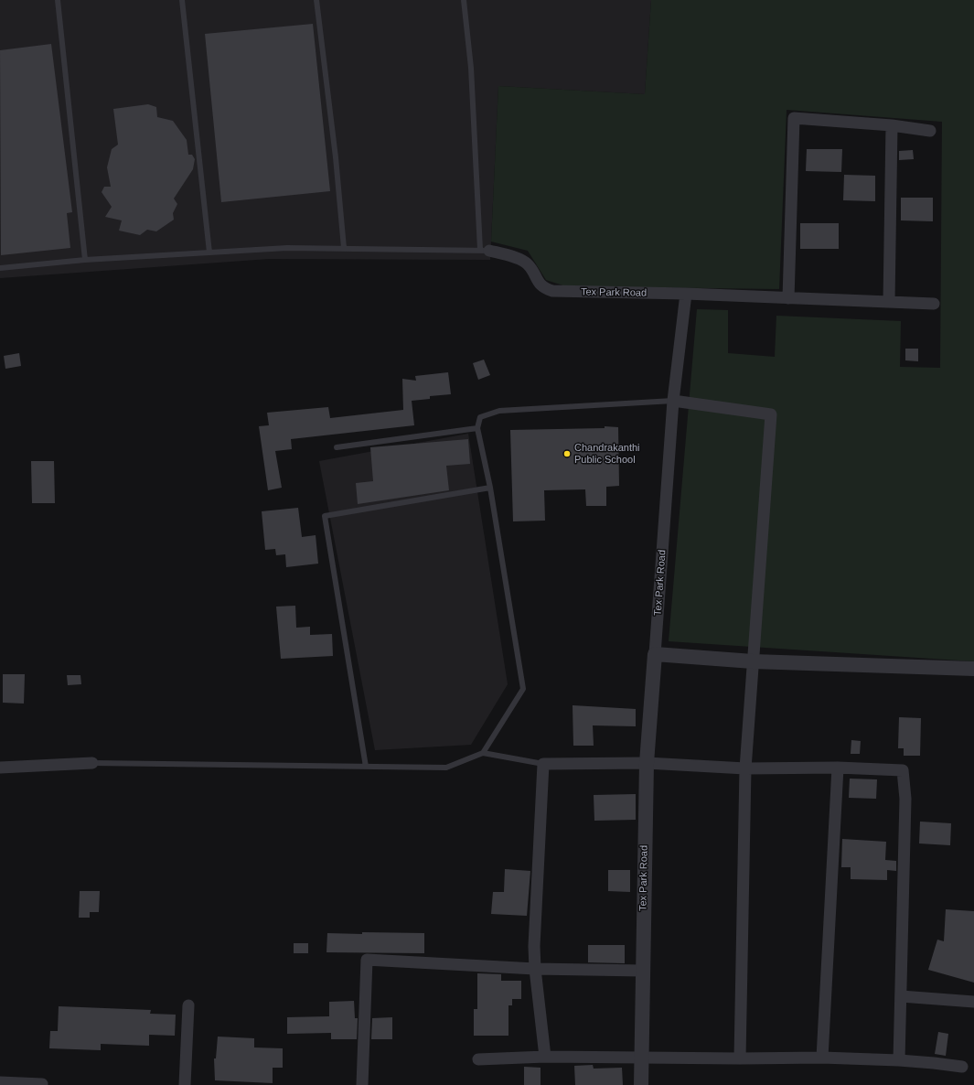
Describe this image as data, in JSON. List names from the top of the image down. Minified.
{"streets":{"street":["Tex Park Road"]},"places":["Chandrakanthi Public School"]}
